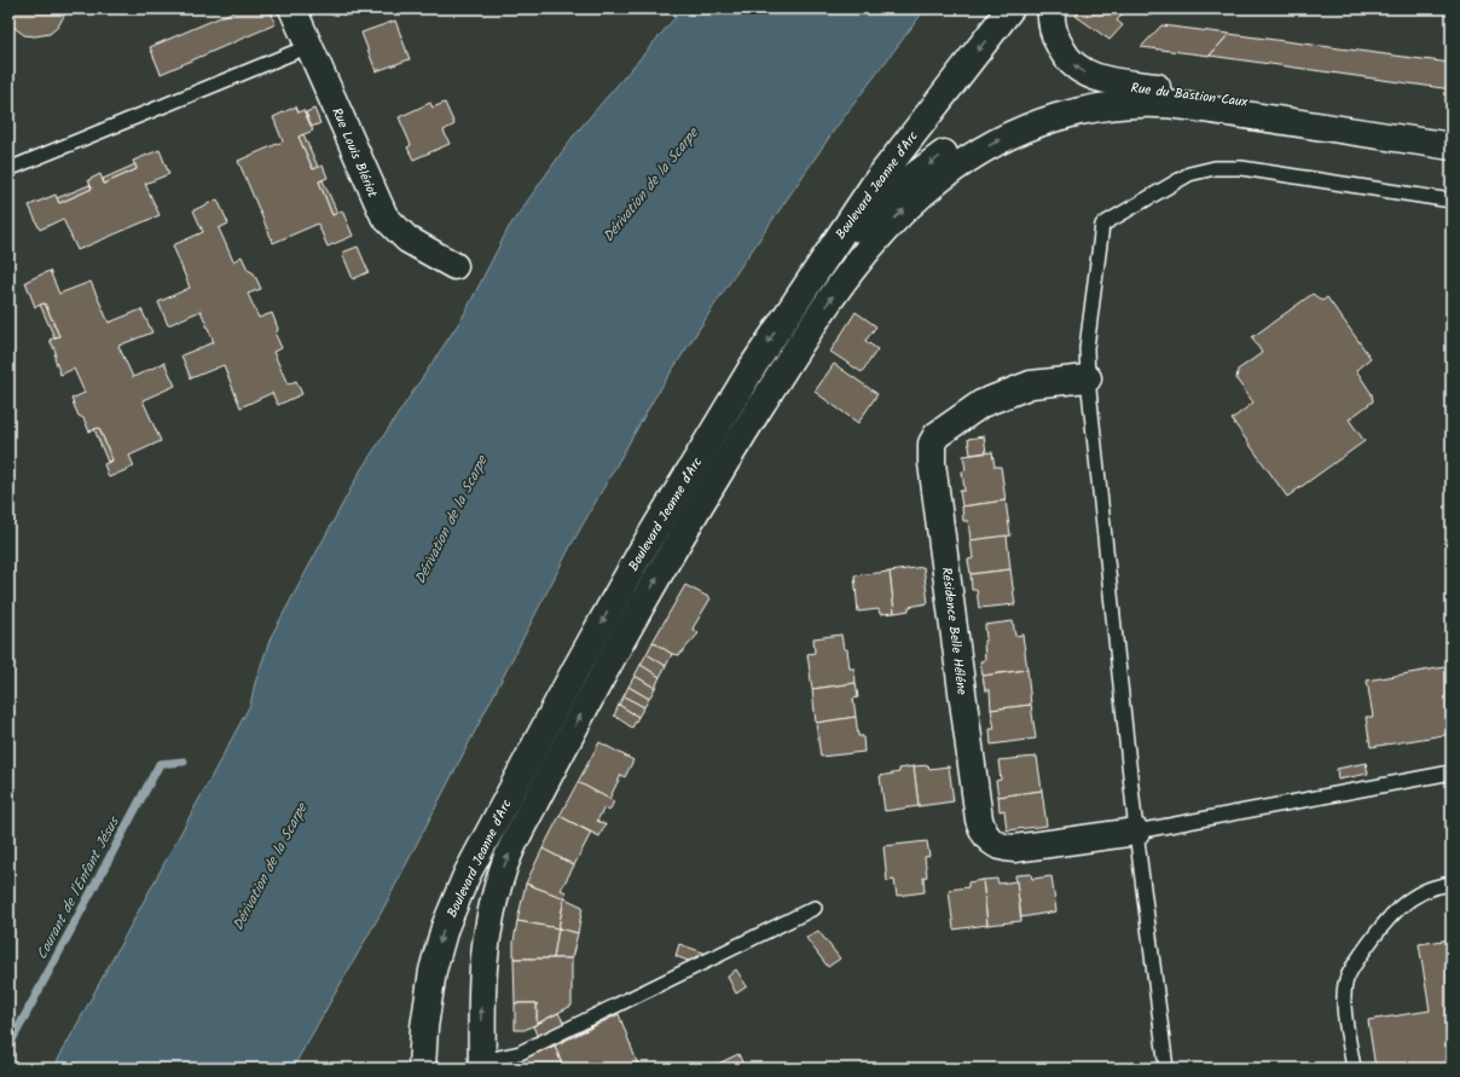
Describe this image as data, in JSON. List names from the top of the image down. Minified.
{"streets":{"main road":["Rue du Bastion Caux","Rue Louis Blériot","Boulevard Jeanne d'Arc","Résidence Belle Héléne"]},"crossings":[["Rue du Bastion Caux","Boulevard Jeanne d'Arc"]],"water":["Dérivation de la Scarpe","Courant de l'Enfant Jésus"]}
